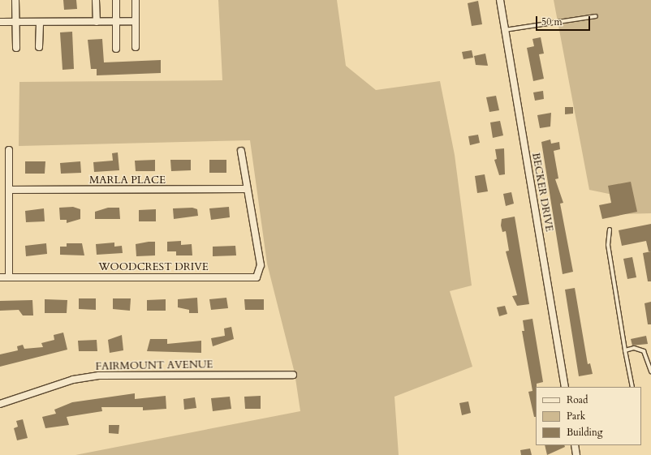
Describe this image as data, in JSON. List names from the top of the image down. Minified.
{"streets":{"street":["MARLA PLACE","BECKER DRIVE","WOODCREST DRIVE","FAIRMOUNT AVENUE"]},"crossings":[["MARLA PLACE","WOODCREST DRIVE"]],"legend":["Road","Park","Building"],"scale_bar":"50 m"}
